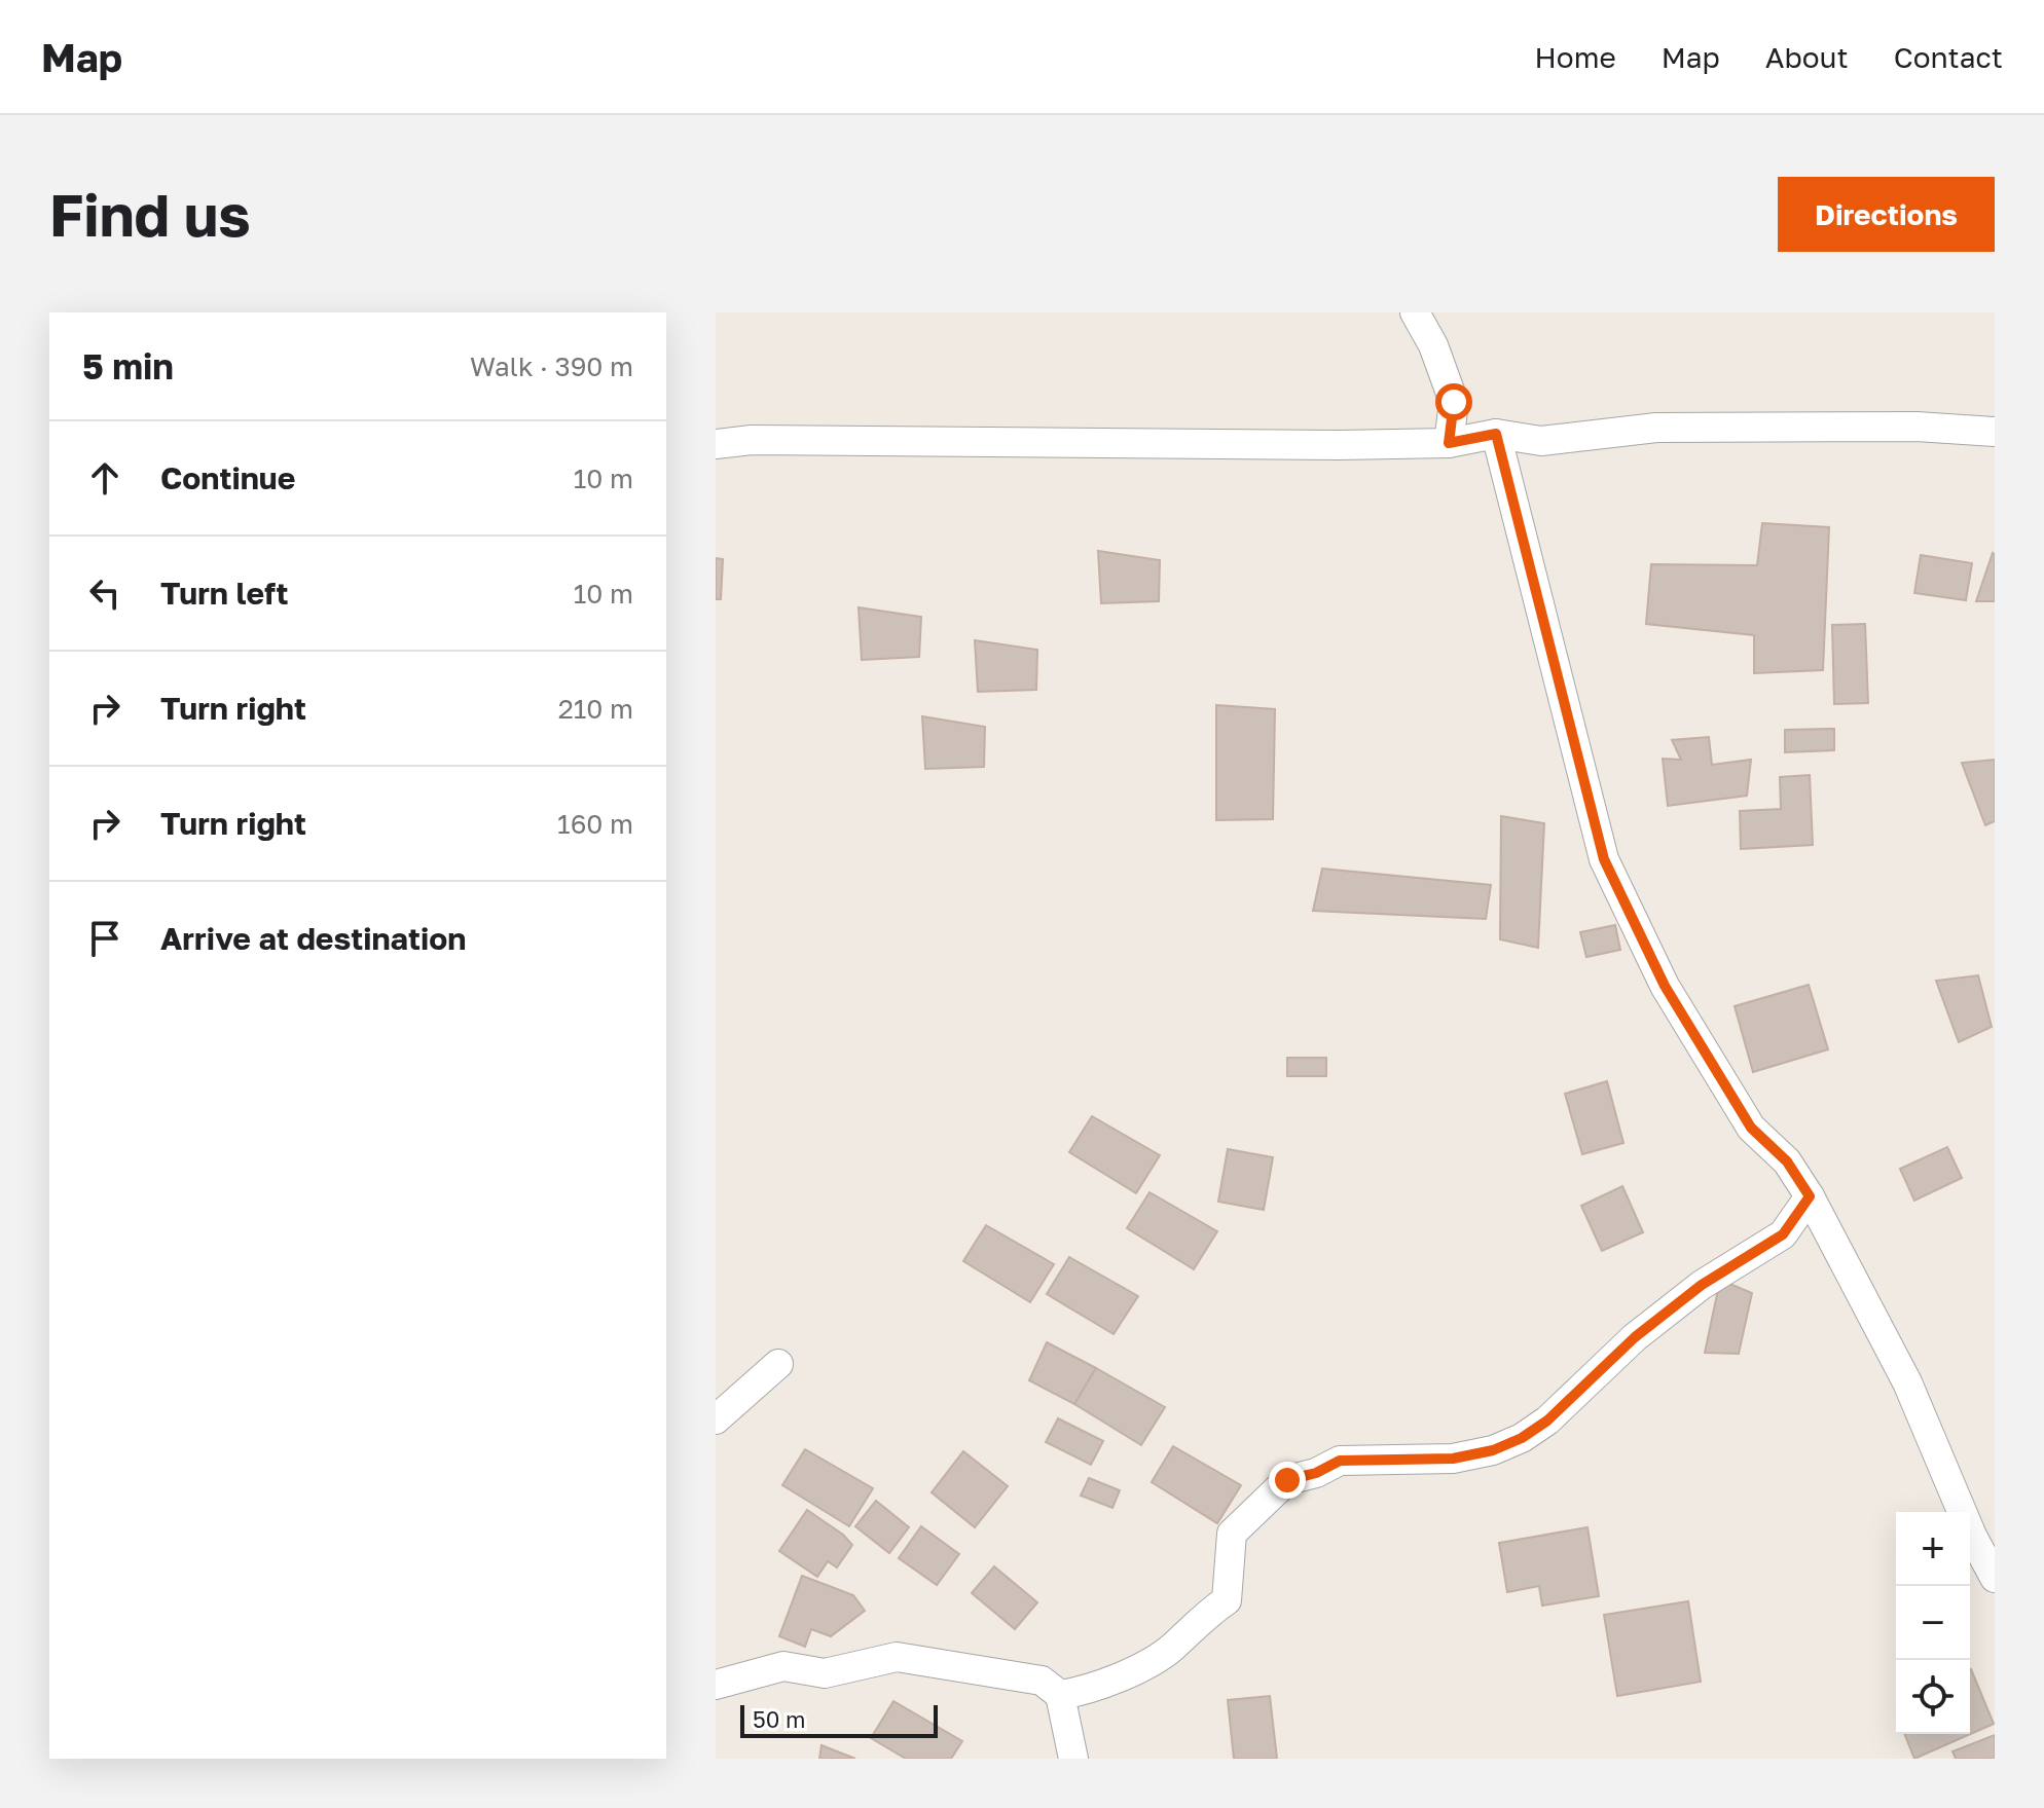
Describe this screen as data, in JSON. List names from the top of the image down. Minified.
{"scale_bar":"50 m","page":{"header":"Map","nav":["Home","Map","About","Contact"],"buttons":"Directions","title":"Find us","heading":["5 min","Walk · 390 m"],"list":[["Continue","10 m"],["Turn left","10 m"],["Turn right","210 m"],["Turn right","160 m"],"Arrive at destination"],"map_buttons":["+","−"],"scale":"50 m"}}
